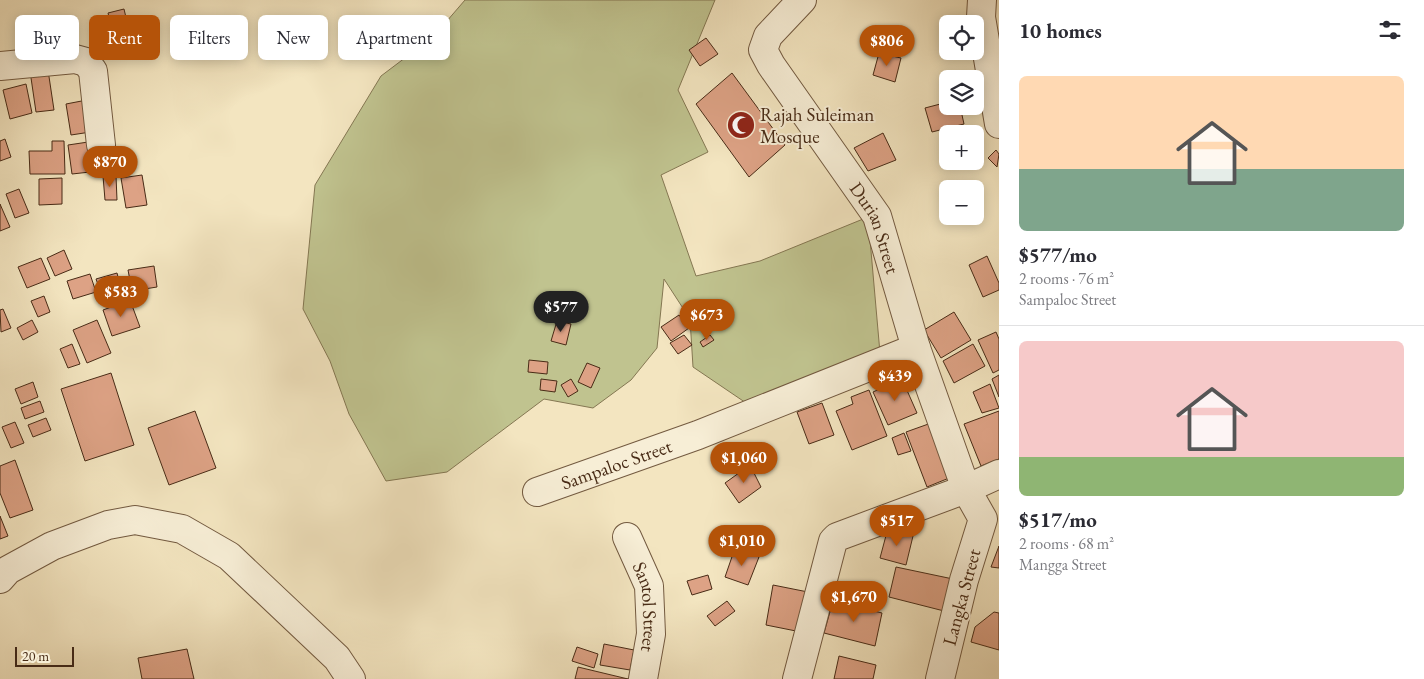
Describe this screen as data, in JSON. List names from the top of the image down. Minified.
{"streets":{"street":["Durian Street","Sampaloc Street","Langka Street","Santol Street"]},"crossings":[["Durian Street","Sampaloc Street"],["Durian Street","Langka Street"]],"places":{"mosque":["Rajah Suleiman Mosque"]},"scale_bar":"20 m","page":{"heading":"10 homes","map_buttons":["+","−"],"chip":["Buy","Rent","Filters","New","Apartment"],"price":["$806","$870","$583","$577","$673","$439","$1,060","$517","$1,010","$1,670"],"list":[{"name":"$577/mo","note":"2 rooms · 76 m² · Sampaloc Street"},{"name":"$517/mo","note":"2 rooms · 68 m² · Mangga Street"}],"scale":"20 m"}}
